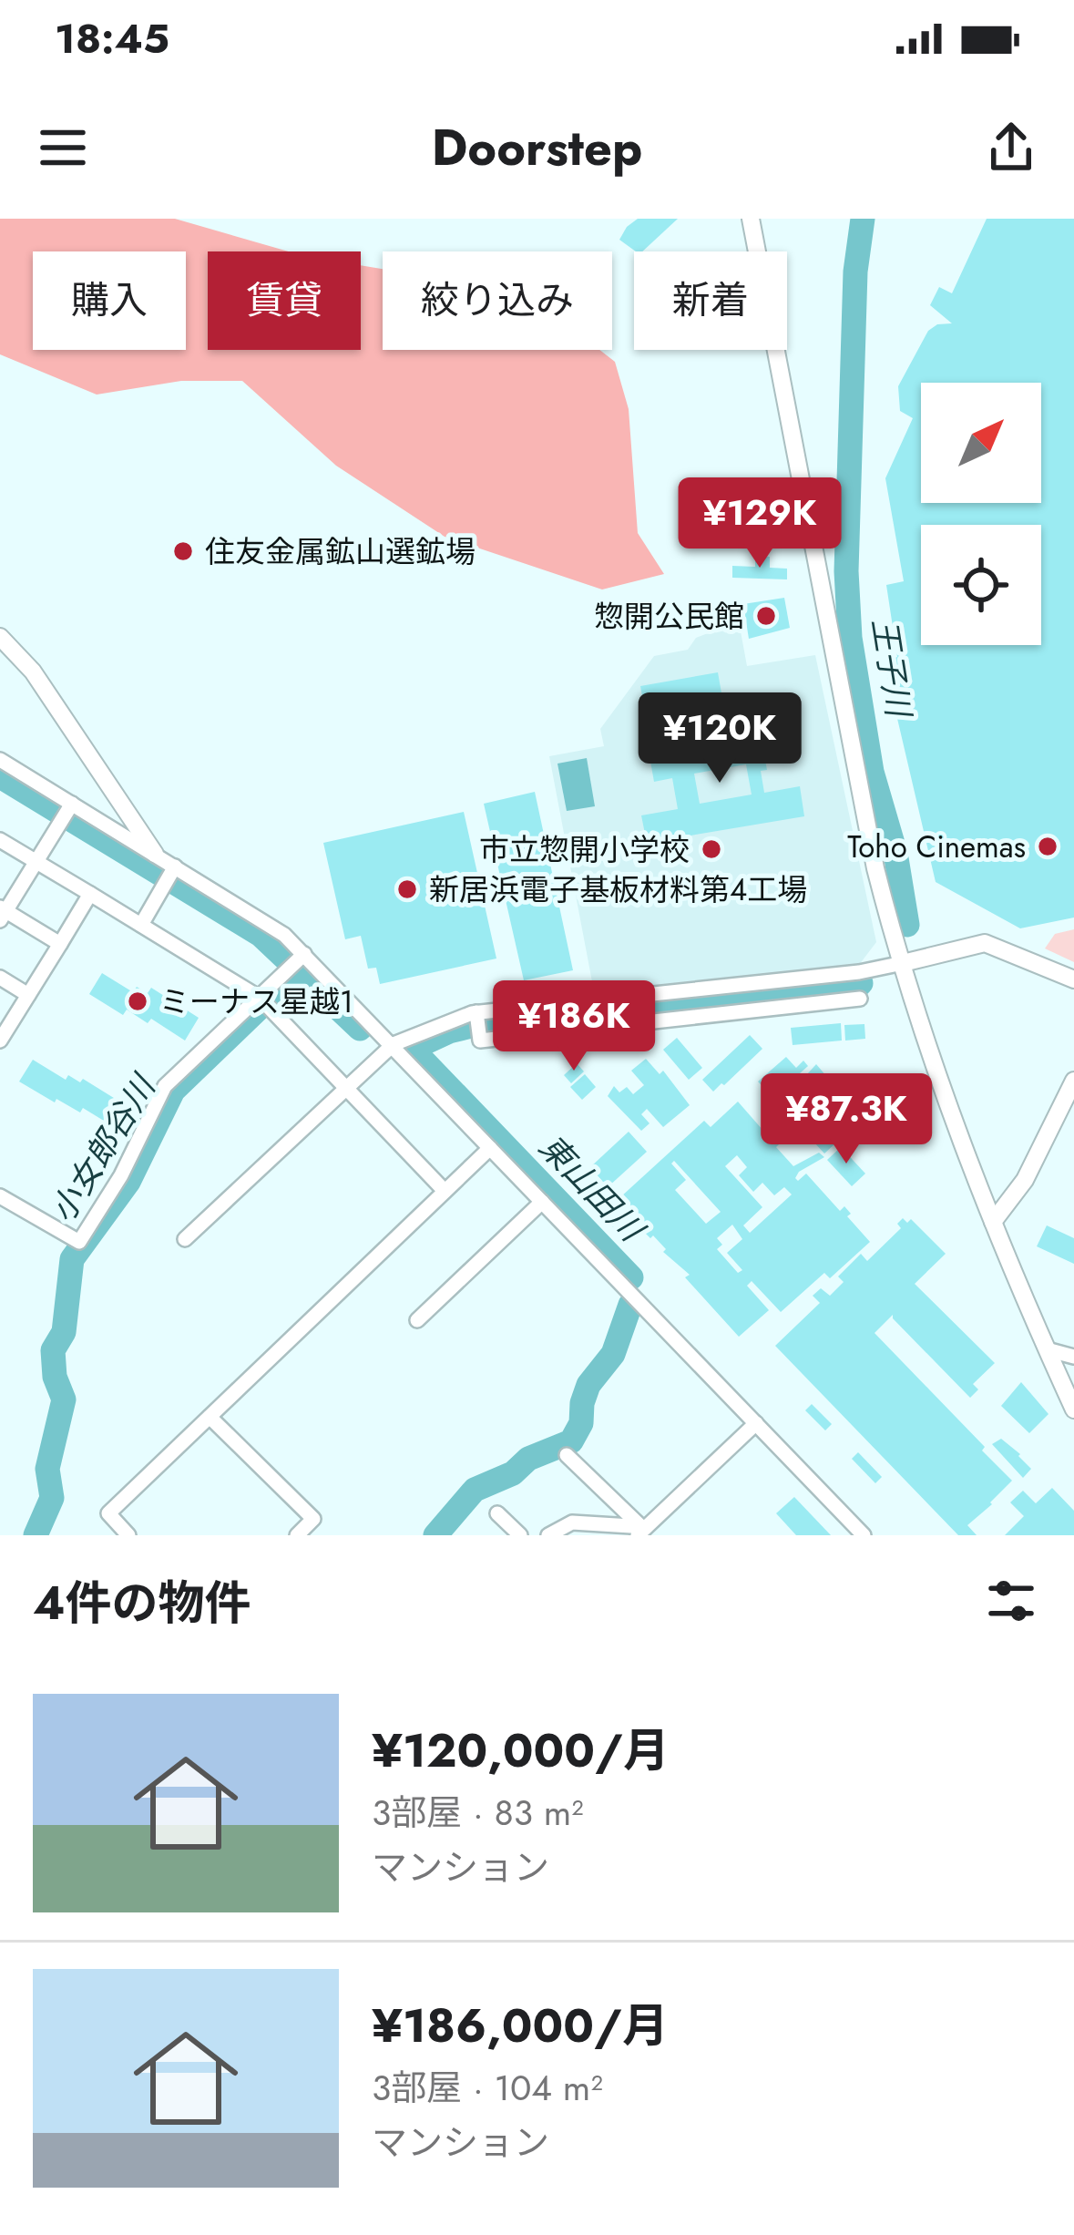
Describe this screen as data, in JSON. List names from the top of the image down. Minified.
{"water":["王子川","小女郎谷川","東山田川"],"places":["住友金属鉱山選鉱場","惣開公民館","Toho Cinemas","市立惣開小学校","新居浜電子基板材料第4工場","ミーナス星越1"],"north":"top right","page":{"status":"18:45","header":"Doorstep","chip":["購入","賃貸","絞り込み","新着"],"price":["¥129K","¥120K","¥186K","¥87.3K"],"heading":"4件の物件","list":[{"name":"¥120,000/月","note":"3部屋 · 83 m² · マンション"},{"name":"¥186,000/月","note":"3部屋 · 104 m² · マンション"}]}}
